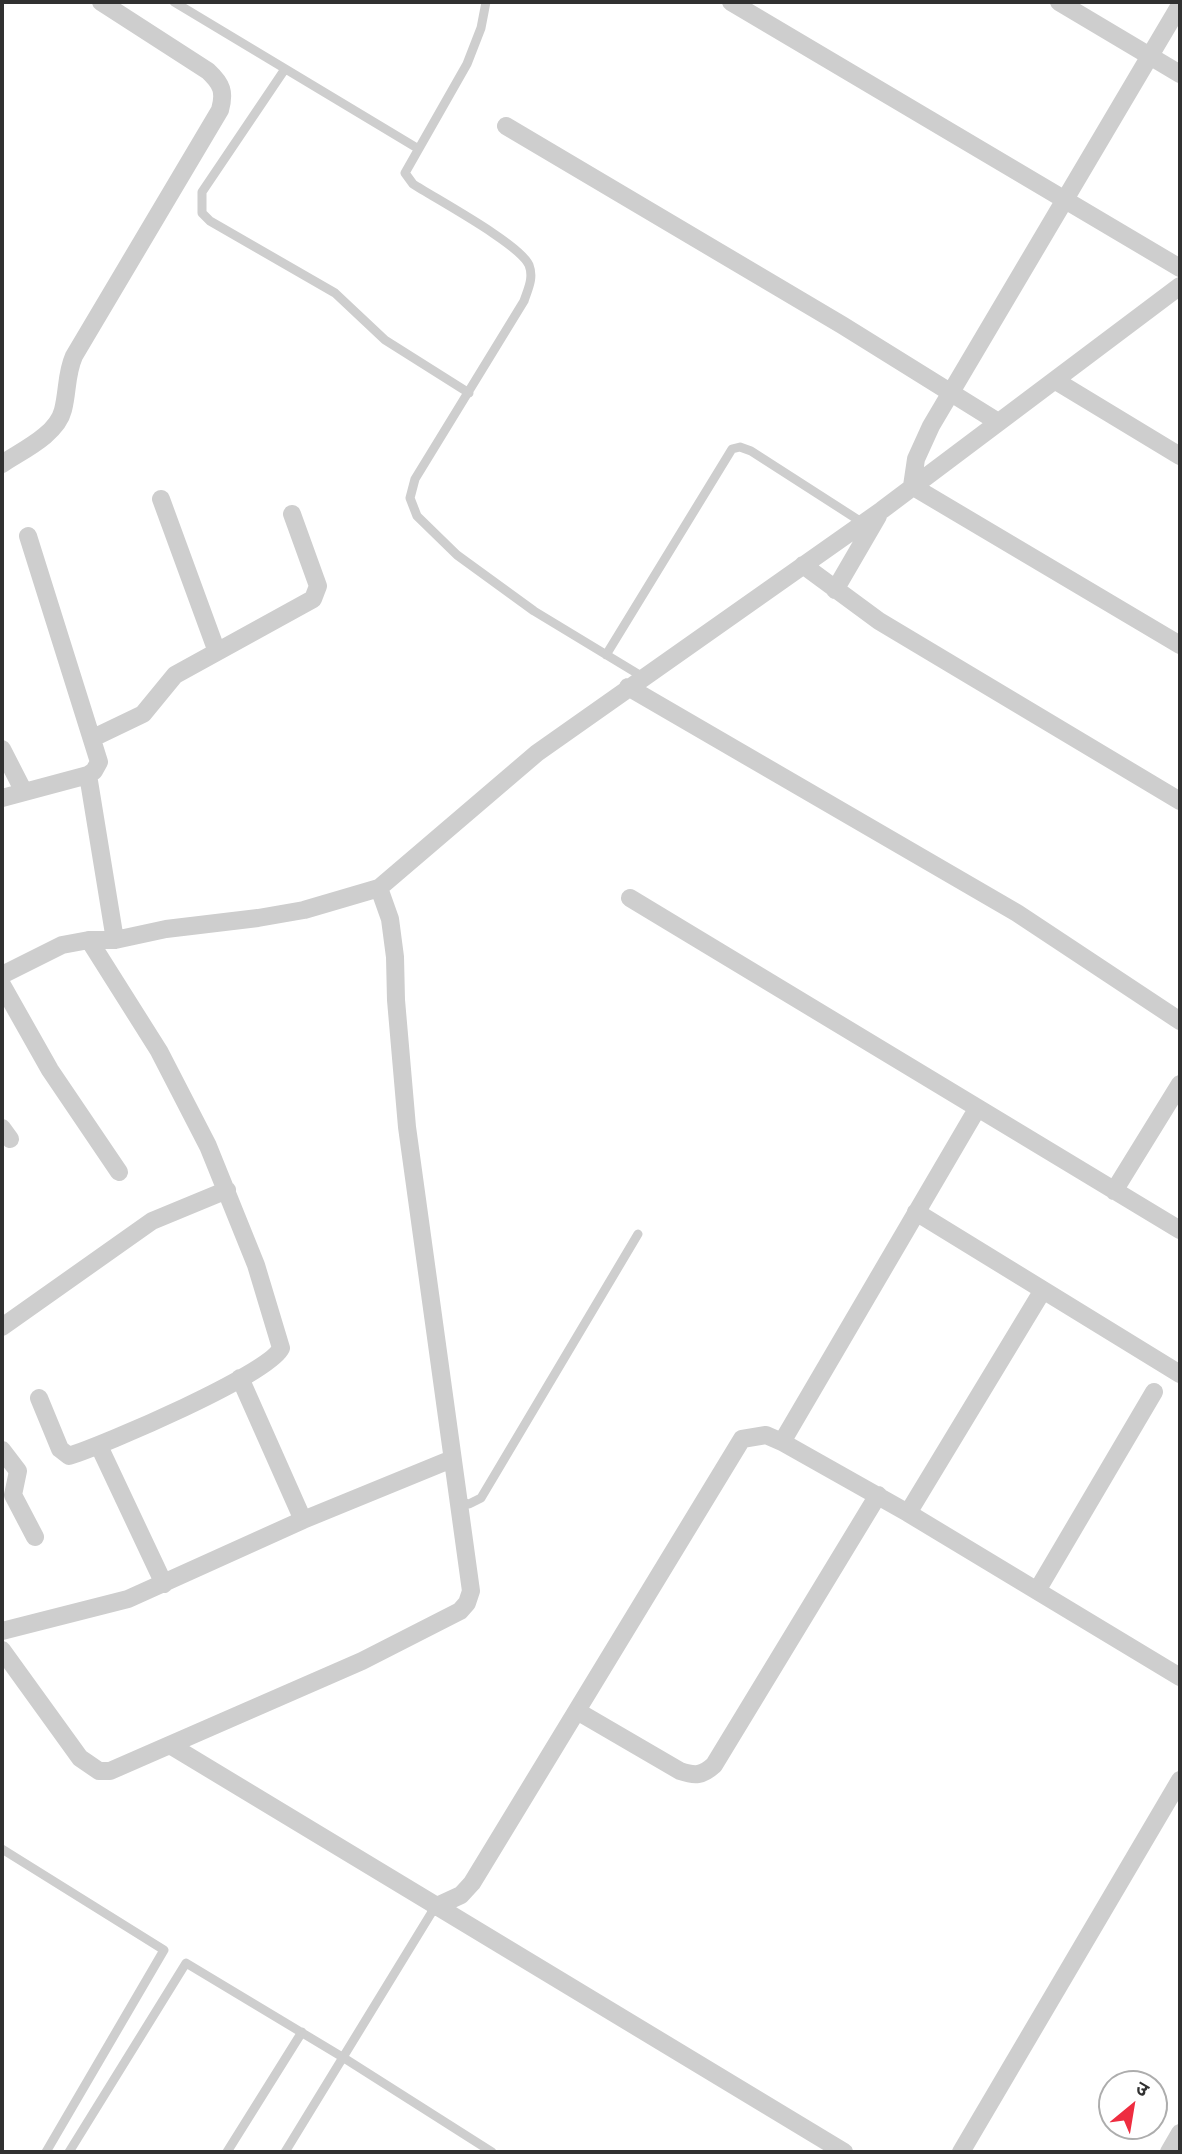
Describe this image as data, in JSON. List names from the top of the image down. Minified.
{"north":"top right"}
